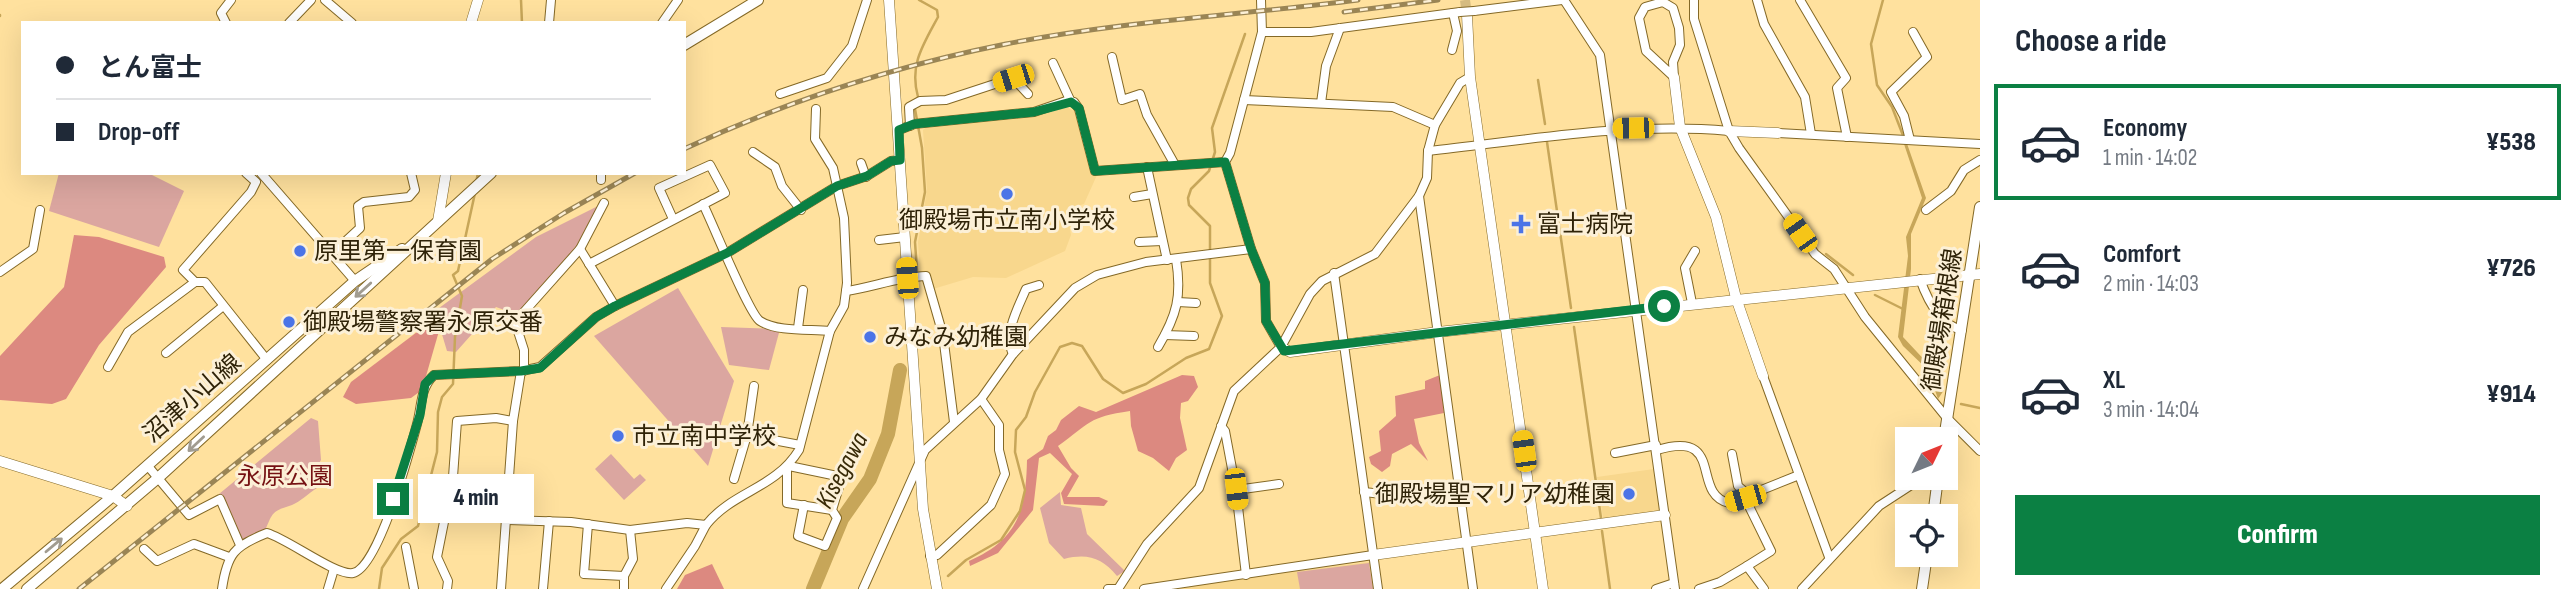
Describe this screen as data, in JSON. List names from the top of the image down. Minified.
{"streets":{"main road":["御殿場箱根線","沼津小山線"]},"water":["Kisegawa"],"parks":["永原公園"],"places":{"other":["御殿場市立南小学校","原里第一保育園","御殿場警察署永原交番","みなみ幼稚園","市立南中学校","御殿場聖マリア幼稚園"],"health":["富士病院"]},"north":"top right","page":{"heading":"Choose a ride","banner":["とん富士","Drop-off"],"list":[{"name":"Economy","note":"1 min · 14:02","value":"¥538"},{"name":"Comfort","note":"2 min · 14:03","value":"¥726"},{"name":"XL","note":"3 min · 14:04","value":"¥914"}],"bubble":"4 min","buttons":"Confirm"}}
